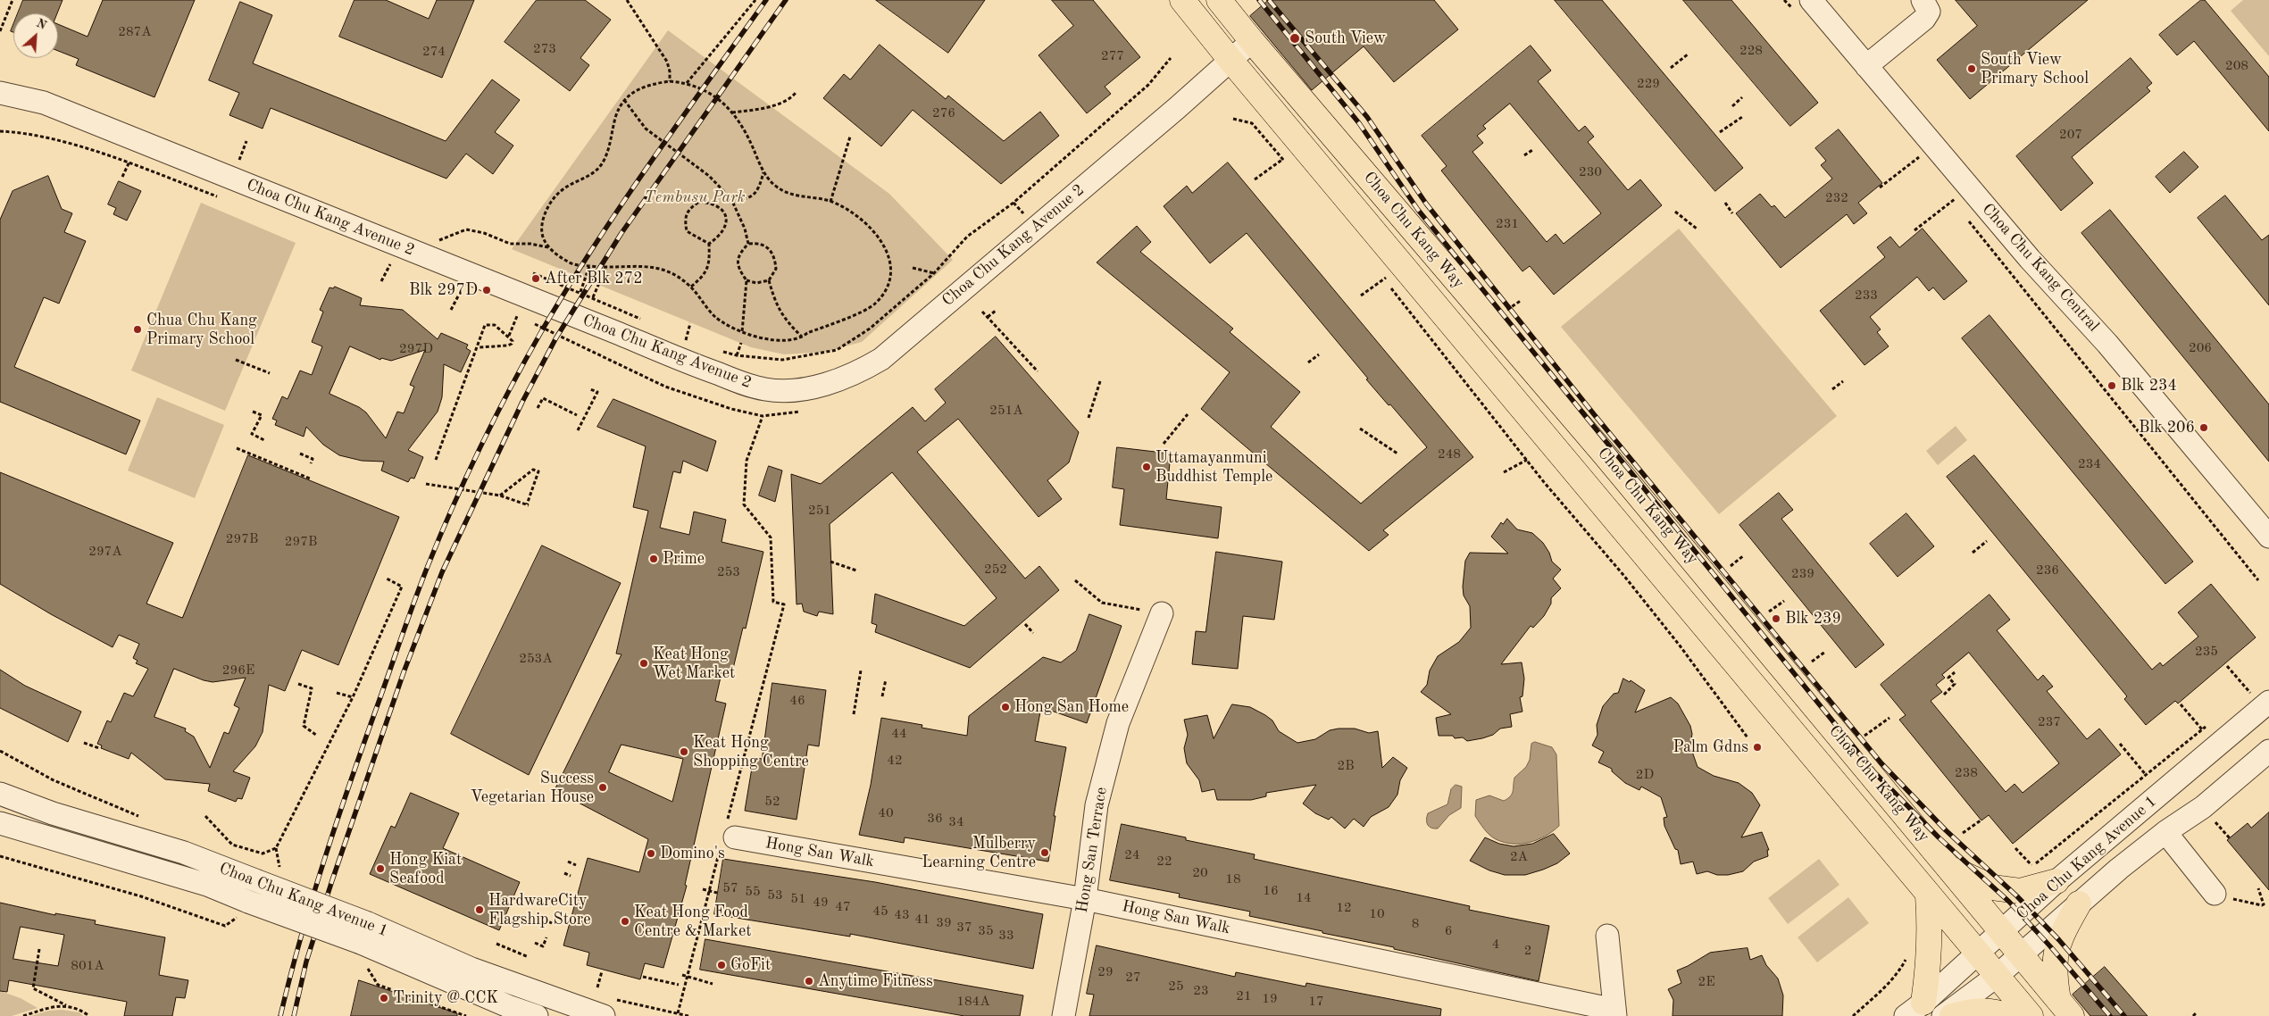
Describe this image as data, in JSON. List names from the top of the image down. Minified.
{"streets":{"main road":["Choa Chu Kang Way"],"street":["Choa Chu Kang Avenue 2","Choa Chu Kang Central","Hong San Terrace","Hong San Walk","Choa Chu Kang Avenue 1"]},"crossings":[["Choa Chu Kang Avenue 2","Choa Chu Kang Way"],["Choa Chu Kang Way","Choa Chu Kang Avenue 1"],["Hong San Terrace","Hong San Walk"]],"parks":["Tembusu Park"],"places":["South View","South View Primary School","After Blk 272","Blk 297D","Chua Chu Kang Primary School","Blk 234","Blk 206","Uttamayanmuni Buddhist Temple","Prime","Blk 239","Keat Hong Wet Market","Hong San Home","Palm Gdns","Keat Hong Shopping Centre","Success Vegetarian House","Mulberry Learning Centre","Domino's","Hong Kiat Seafood","HardwareCity Flagship Store","Keat Hong Food Centre & Market","GoFit","Anytime Fitness","Trinity @ CCK"],"house_numbers":["287A","273","228","274","277","208","229","276","207","230","232","231","233","206","297D","251A","248","234","251","297B","297B","297A","252","236","253","239","235","253A","296E","46","237","44","42","2B","238","2D","52","40","36","34","24","2A","22","20","18","57","16","55","53","14","51","49","47","12","45","10","43","41","39","8","37","35","6","33","4","2","801A","29","27","2E","25","23","21","19","184A","17"],"north":"top right"}
